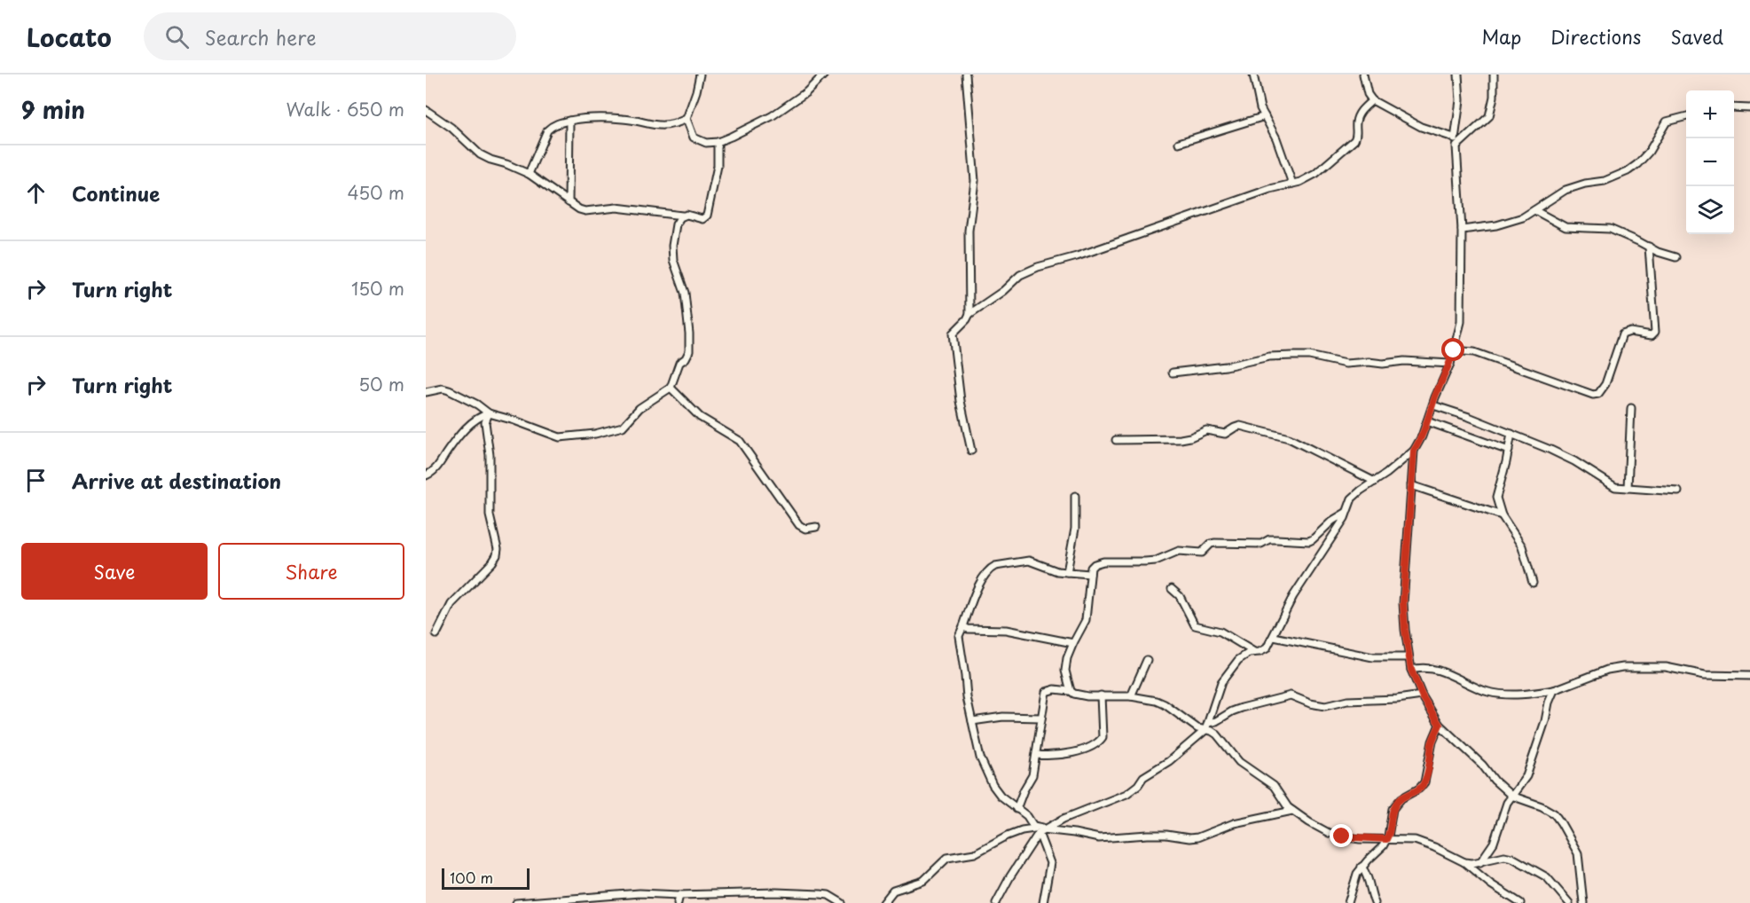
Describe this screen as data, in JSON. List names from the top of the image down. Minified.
{"scale_bar":"100 m","page":{"header":"Locato","search":"Search here","nav":["Map","Directions","Saved"],"heading":["9 min","Walk · 650 m"],"map_buttons":["+","−"],"list":[["Continue","450 m"],["Turn right","150 m"],["Turn right","50 m"],"Arrive at destination"],"buttons":["Save","Share"],"scale":"100 m"}}
